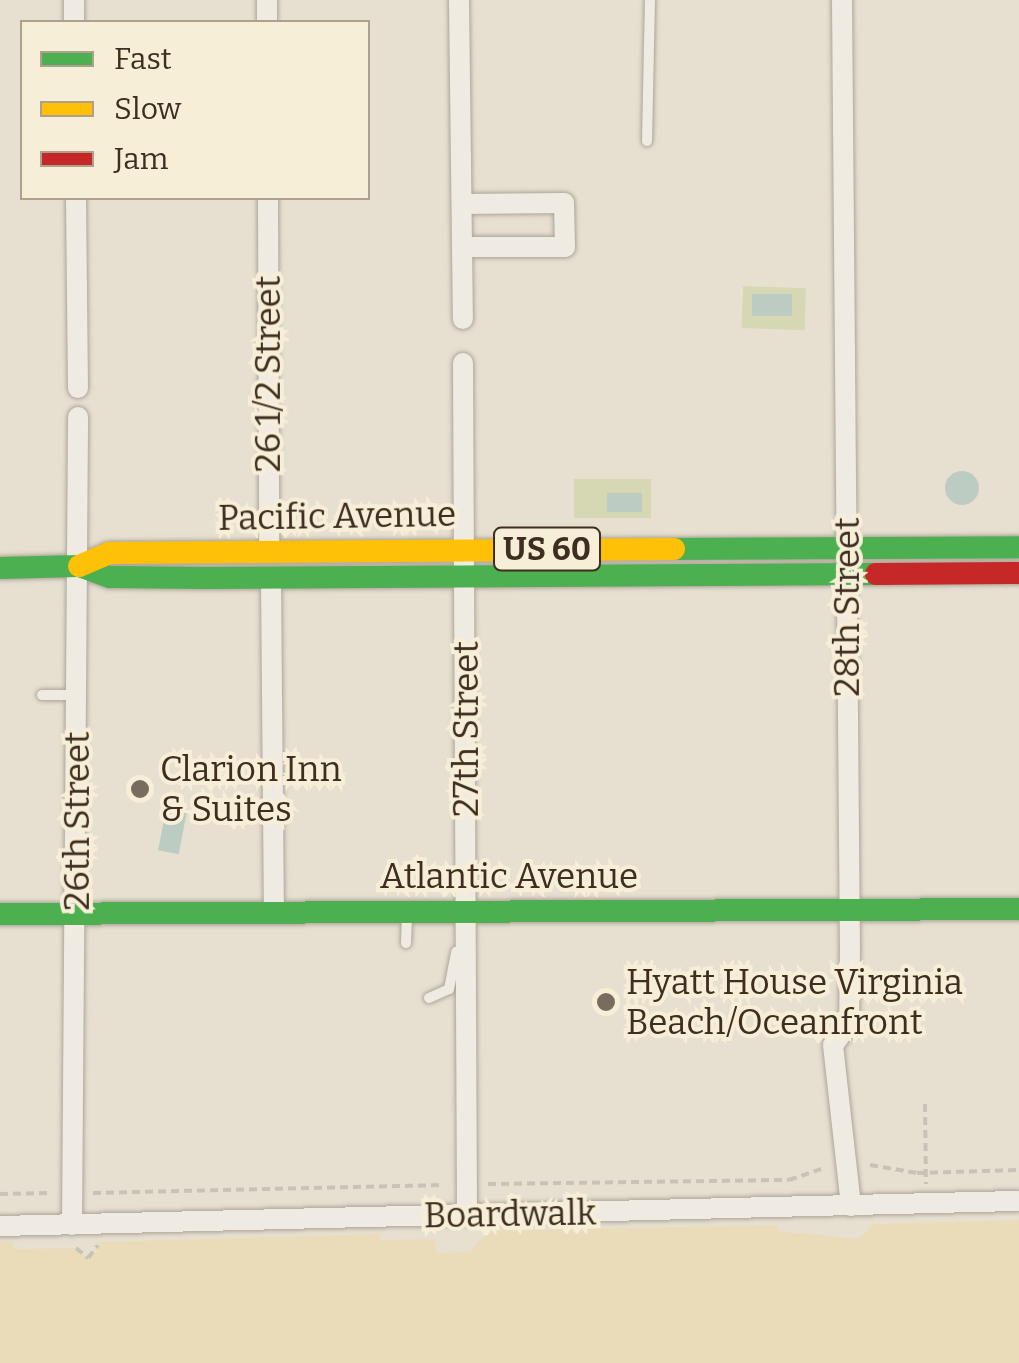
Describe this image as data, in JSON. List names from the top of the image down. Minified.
{"streets":{"main road":["Pacific Avenue","US 60","Atlantic Avenue"],"street":["26 1/2 Street","28th Street","27th Street","26th Street","Boardwalk"]},"crossings":[["26 1/2 Street","Pacific Avenue"],["Pacific Avenue","28th Street"],["Pacific Avenue","27th Street"],["Pacific Avenue","26th Street"],["28th Street","Atlantic Avenue"],["28th Street","Boardwalk"],["27th Street","Atlantic Avenue"],["27th Street","Boardwalk"],["26th Street","Atlantic Avenue"],["26th Street","Boardwalk"]],"places":["Clarion Inn & Suites","Hyatt House Virginia Beach/Oceanfront"],"legend":["Fast","Slow","Jam"]}
